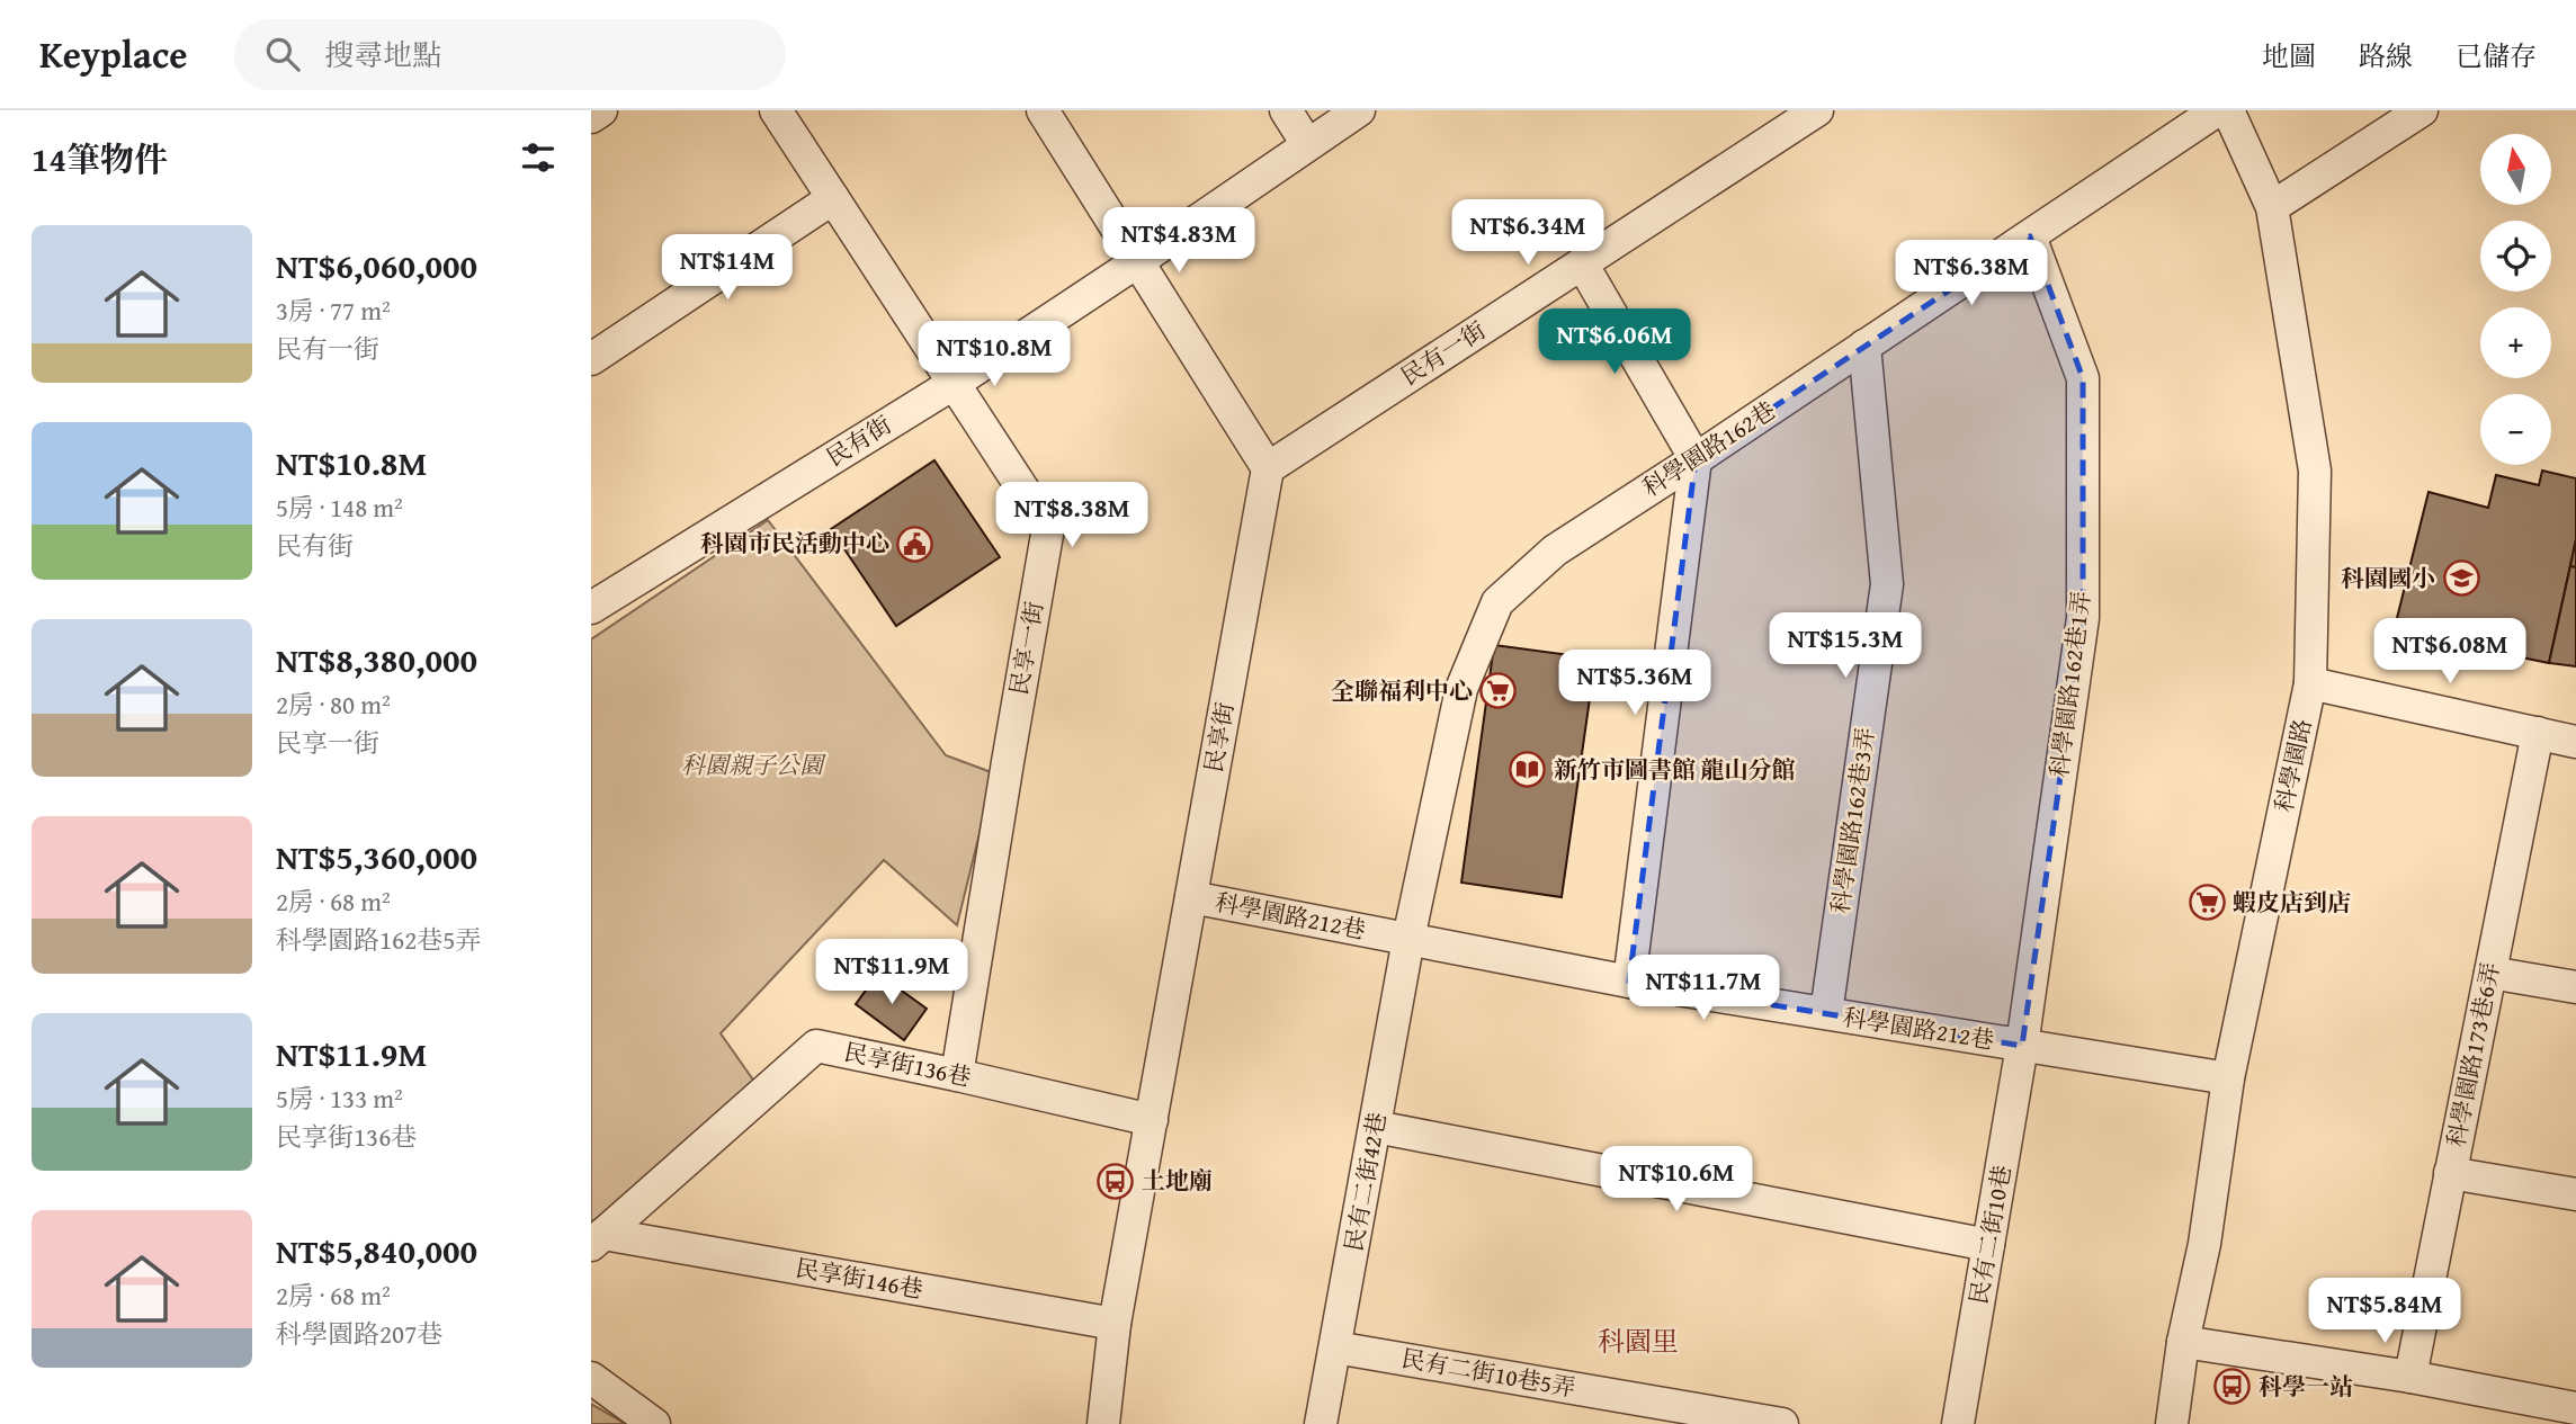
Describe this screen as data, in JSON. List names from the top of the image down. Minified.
{"streets":{"street":["民有一街","民有街","科學園路162巷","民享一街","科學園路162巷1弄","民享街","科學園路","科學園路162巷3弄","科學園路212巷","科學園路173巷6弄","民享街136巷","民有二街42巷","民有二街10巷","民享街146巷","民有二街10巷5弄"]},"crossings":[["民有一街","民享街"],["民有街","民享一街"],["科學園路162巷","科學園路162巷1弄"],["科學園路162巷","科學園路162巷3弄"],["科學園路162巷","科學園路212巷"],["科學園路162巷","民有二街42巷"],["民享一街","民享街136巷"],["科學園路162巷1弄","科學園路212巷"],["科學園路162巷1弄","民有二街10巷"],["民享街","科學園路212巷"],["民享街","民享街136巷"],["民享街","民享街146巷"],["科學園路","科學園路212巷"],["科學園路162巷3弄","科學園路212巷"],["科學園路212巷","民有二街42巷"],["科學園路212巷","民有二街10巷"],["民享街136巷","民享街146巷"],["民有二街42巷","民有二街10巷5弄"]],"districts":["科園里"],"parks":["科園親子公園"],"places":{"public building":["科園市民活動中心"],"school or university":["科園國小"],"supermarket":["全聯福利中心","蝦皮店到店"],"library":["新竹市圖書館 龍山分館"],"bus stop":["土地廟","科學一站"]},"north":"top","page":{"header":"Keyplace","search":"搜尋地點","nav":["地圖","路線","已儲存"],"heading":"14筆物件","map_buttons":["+","−"],"price":["NT$6.34M","NT$4.83M","NT$14M","NT$6.38M","NT$6.06M","NT$10.8M","NT$8.38M","NT$15.3M","NT$6.08M","NT$5.36M","NT$11.9M","NT$11.7M","NT$10.6M","NT$5.84M"],"list":[{"name":"NT$6,060,000","note":"3房 · 77 m² · 民有一街"},{"name":"NT$10.8M","note":"5房 · 148 m² · 民有街"},{"name":"NT$8,380,000","note":"2房 · 80 m² · 民享一街"},{"name":"NT$5,360,000","note":"2房 · 68 m² · 科學園路162巷5弄"},{"name":"NT$11.9M","note":"5房 · 133 m² · 民享街136巷"},{"name":"NT$5,840,000","note":"2房 · 68 m² · 科學園路207巷"}]}}
